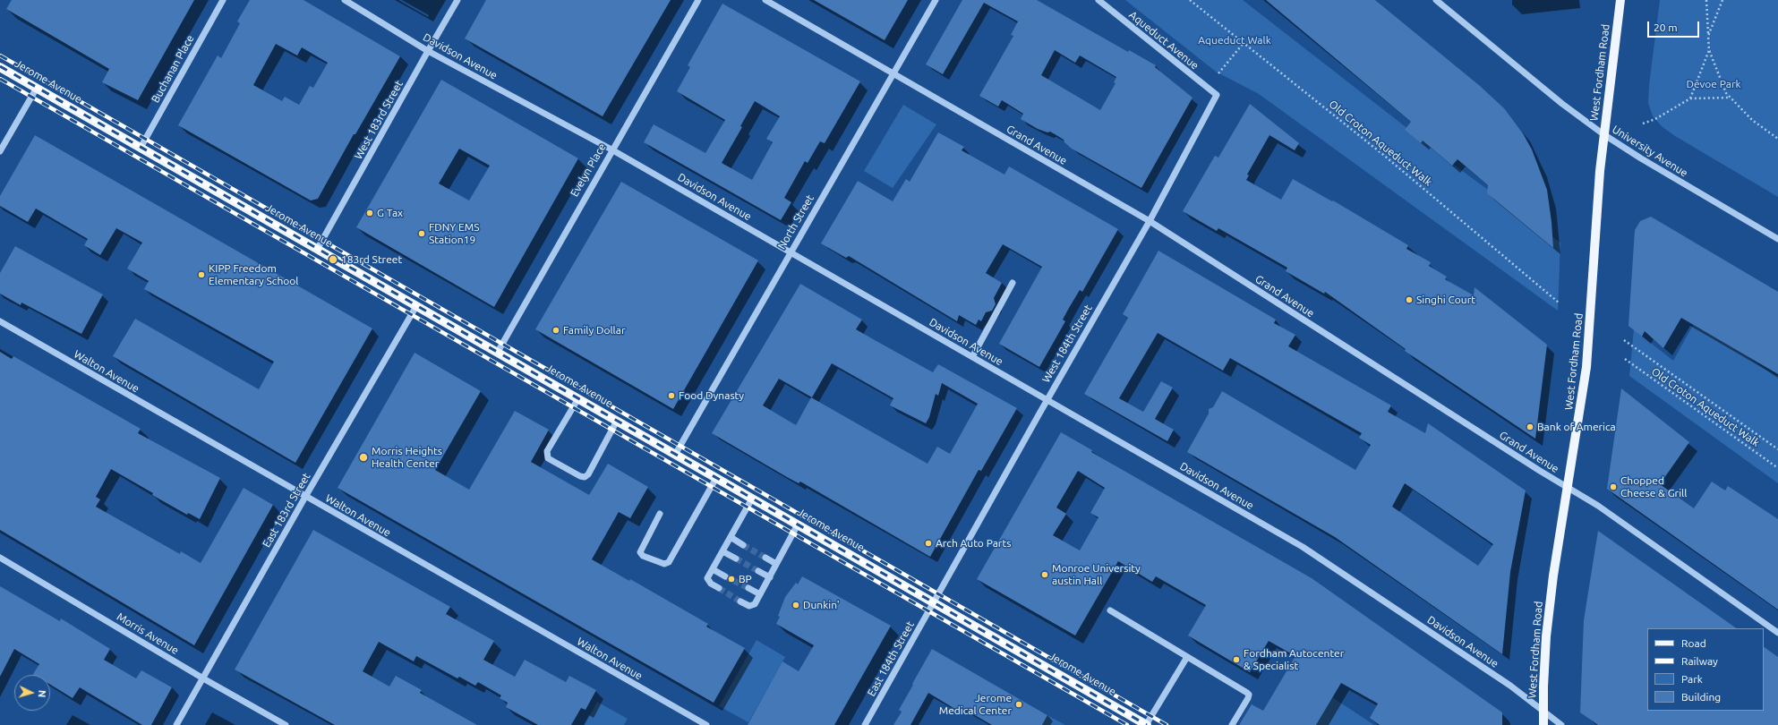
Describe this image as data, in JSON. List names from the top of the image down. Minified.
{"streets":{"main road":["West Fordham Road","Jerome Avenue"],"street":["Aqueduct Avenue","Davidson Avenue","Buchanan Place","West 183rd Street","Grand Avenue","University Avenue","Evelyn Place","North Street","West 184th Street","Walton Avenue","East 183rd Street","Morris Avenue","East 184th Street"],"path":["Old Croton Aqueduct Walk"]},"crossings":[["Aqueduct Avenue","West 184th Street"],["Davidson Avenue","West Fordham Road"],["Davidson Avenue","West 183rd Street"],["Davidson Avenue","Evelyn Place"],["Davidson Avenue","North Street"],["Davidson Avenue","West 184th Street"],["Buchanan Place","Jerome Avenue"],["West Fordham Road","Grand Avenue"],["West Fordham Road","University Avenue"],["Jerome Avenue","West 183rd Street"],["Jerome Avenue","Evelyn Place"],["Jerome Avenue","North Street"],["Jerome Avenue","West 184th Street"],["Jerome Avenue","East 183rd Street"],["Jerome Avenue","East 184th Street"],["Grand Avenue","North Street"],["Grand Avenue","West 184th Street"],["West 184th Street","East 184th Street"],["Walton Avenue","East 183rd Street"],["East 183rd Street","Morris Avenue"]],"parks":["Aqueduct Walk","Devoe Park"],"places":["G Tax","FDNY EMS Station19","183rd Street","KIPP Freedom Elementary School","Singhi Court","Family Dollar","Food Dynasty","Bank of America","Morris Heights Health Center","Chopped Cheese & Grill","Arch Auto Parts","Monroe University austin Hall","BP","Dunkin'","Fordham Autocenter & Specialist","Jerome Medical Center"],"legend":["Road","Railway","Park","Building"],"scale_bar":"20 m","north":"right"}
